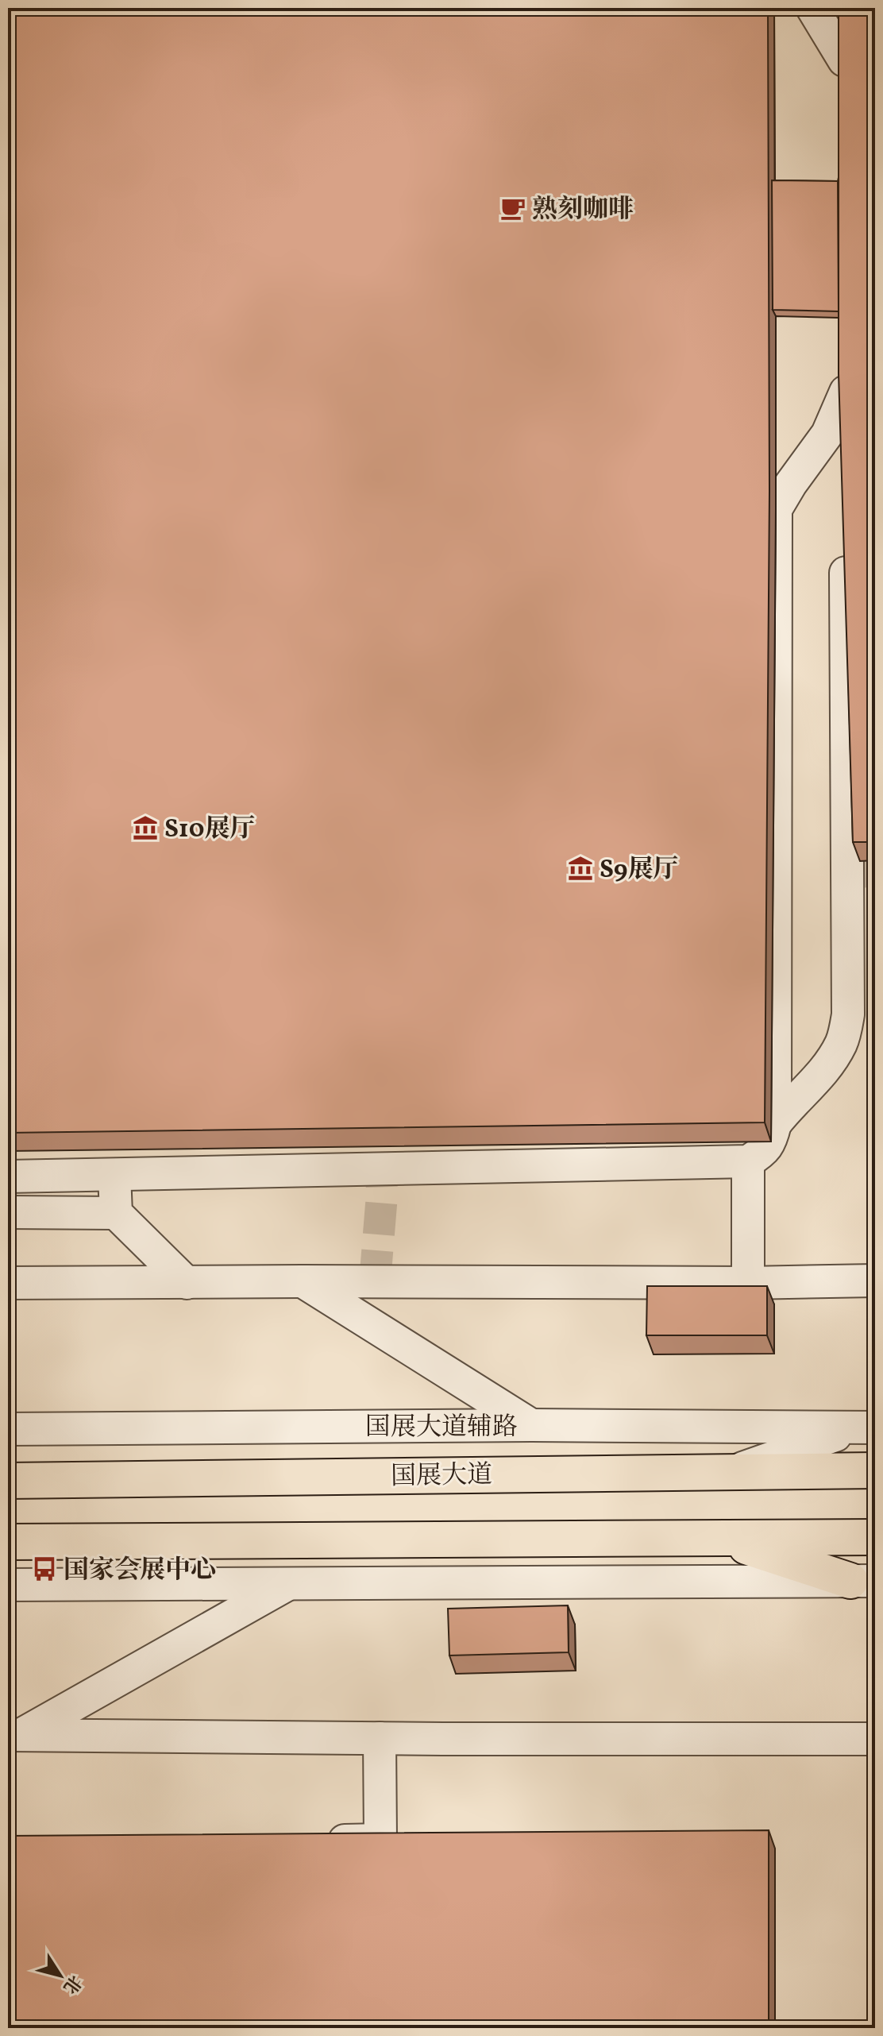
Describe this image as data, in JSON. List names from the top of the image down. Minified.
{"streets":{"main road":["国展大道"],"street":["国展大道辅路"]},"places":{"cafe":["熟刻咖啡"],"museum":["S10展厅","S9展厅"],"bus stop":["国家会展中心"]},"north":"bottom right"}
